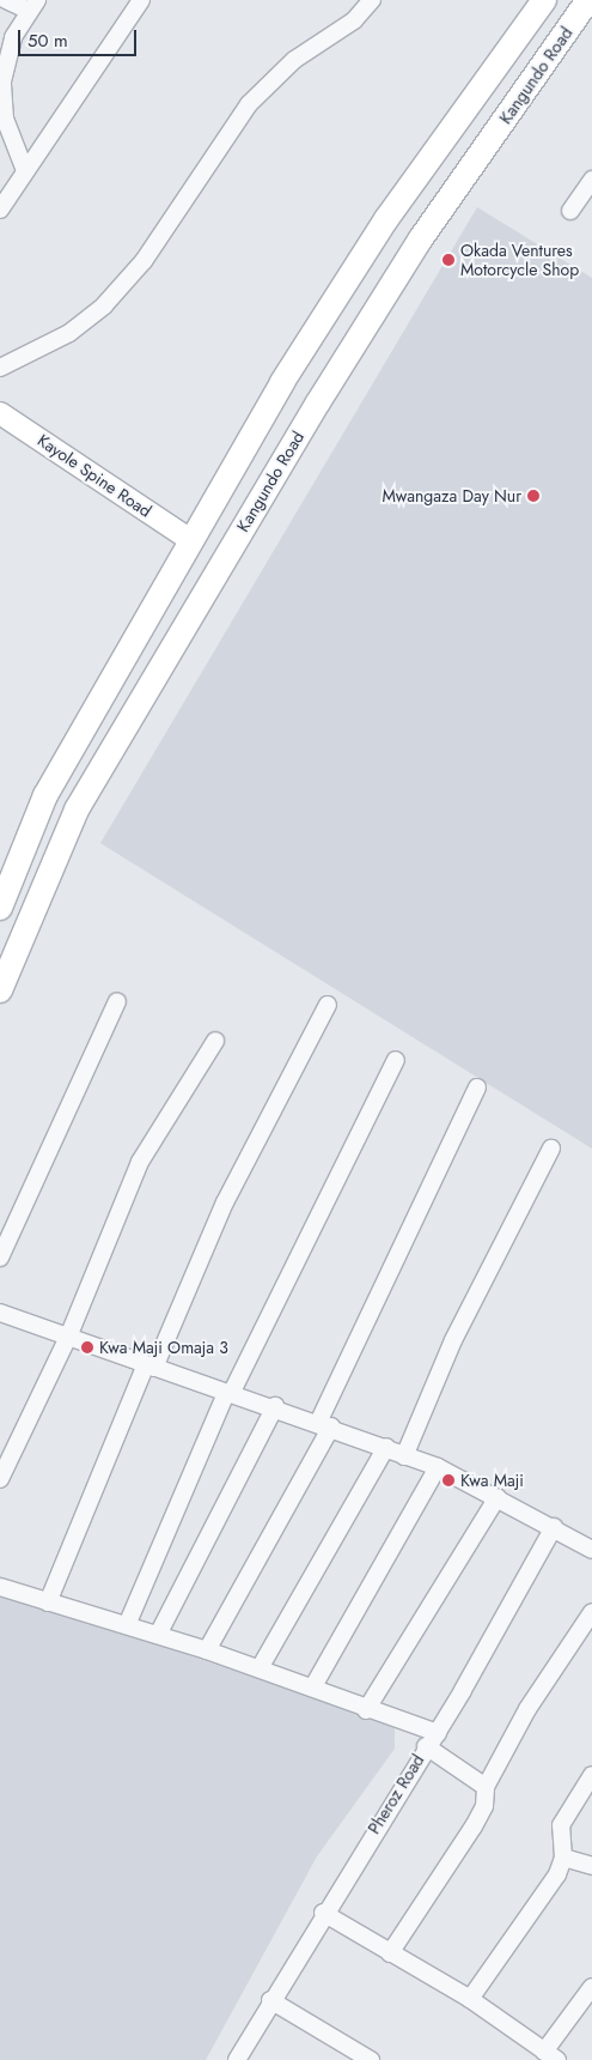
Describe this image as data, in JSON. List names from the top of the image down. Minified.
{"streets":{"highway":["Kangundo Road"],"main road":["Kayole Spine Road"],"street":["Pheroz Road"]},"places":["Okada Ventures Motorcycle Shop","Mwangaza Day Nur","Kwa Maji Omaja 3","Kwa Maji"],"scale_bar":"50 m"}
